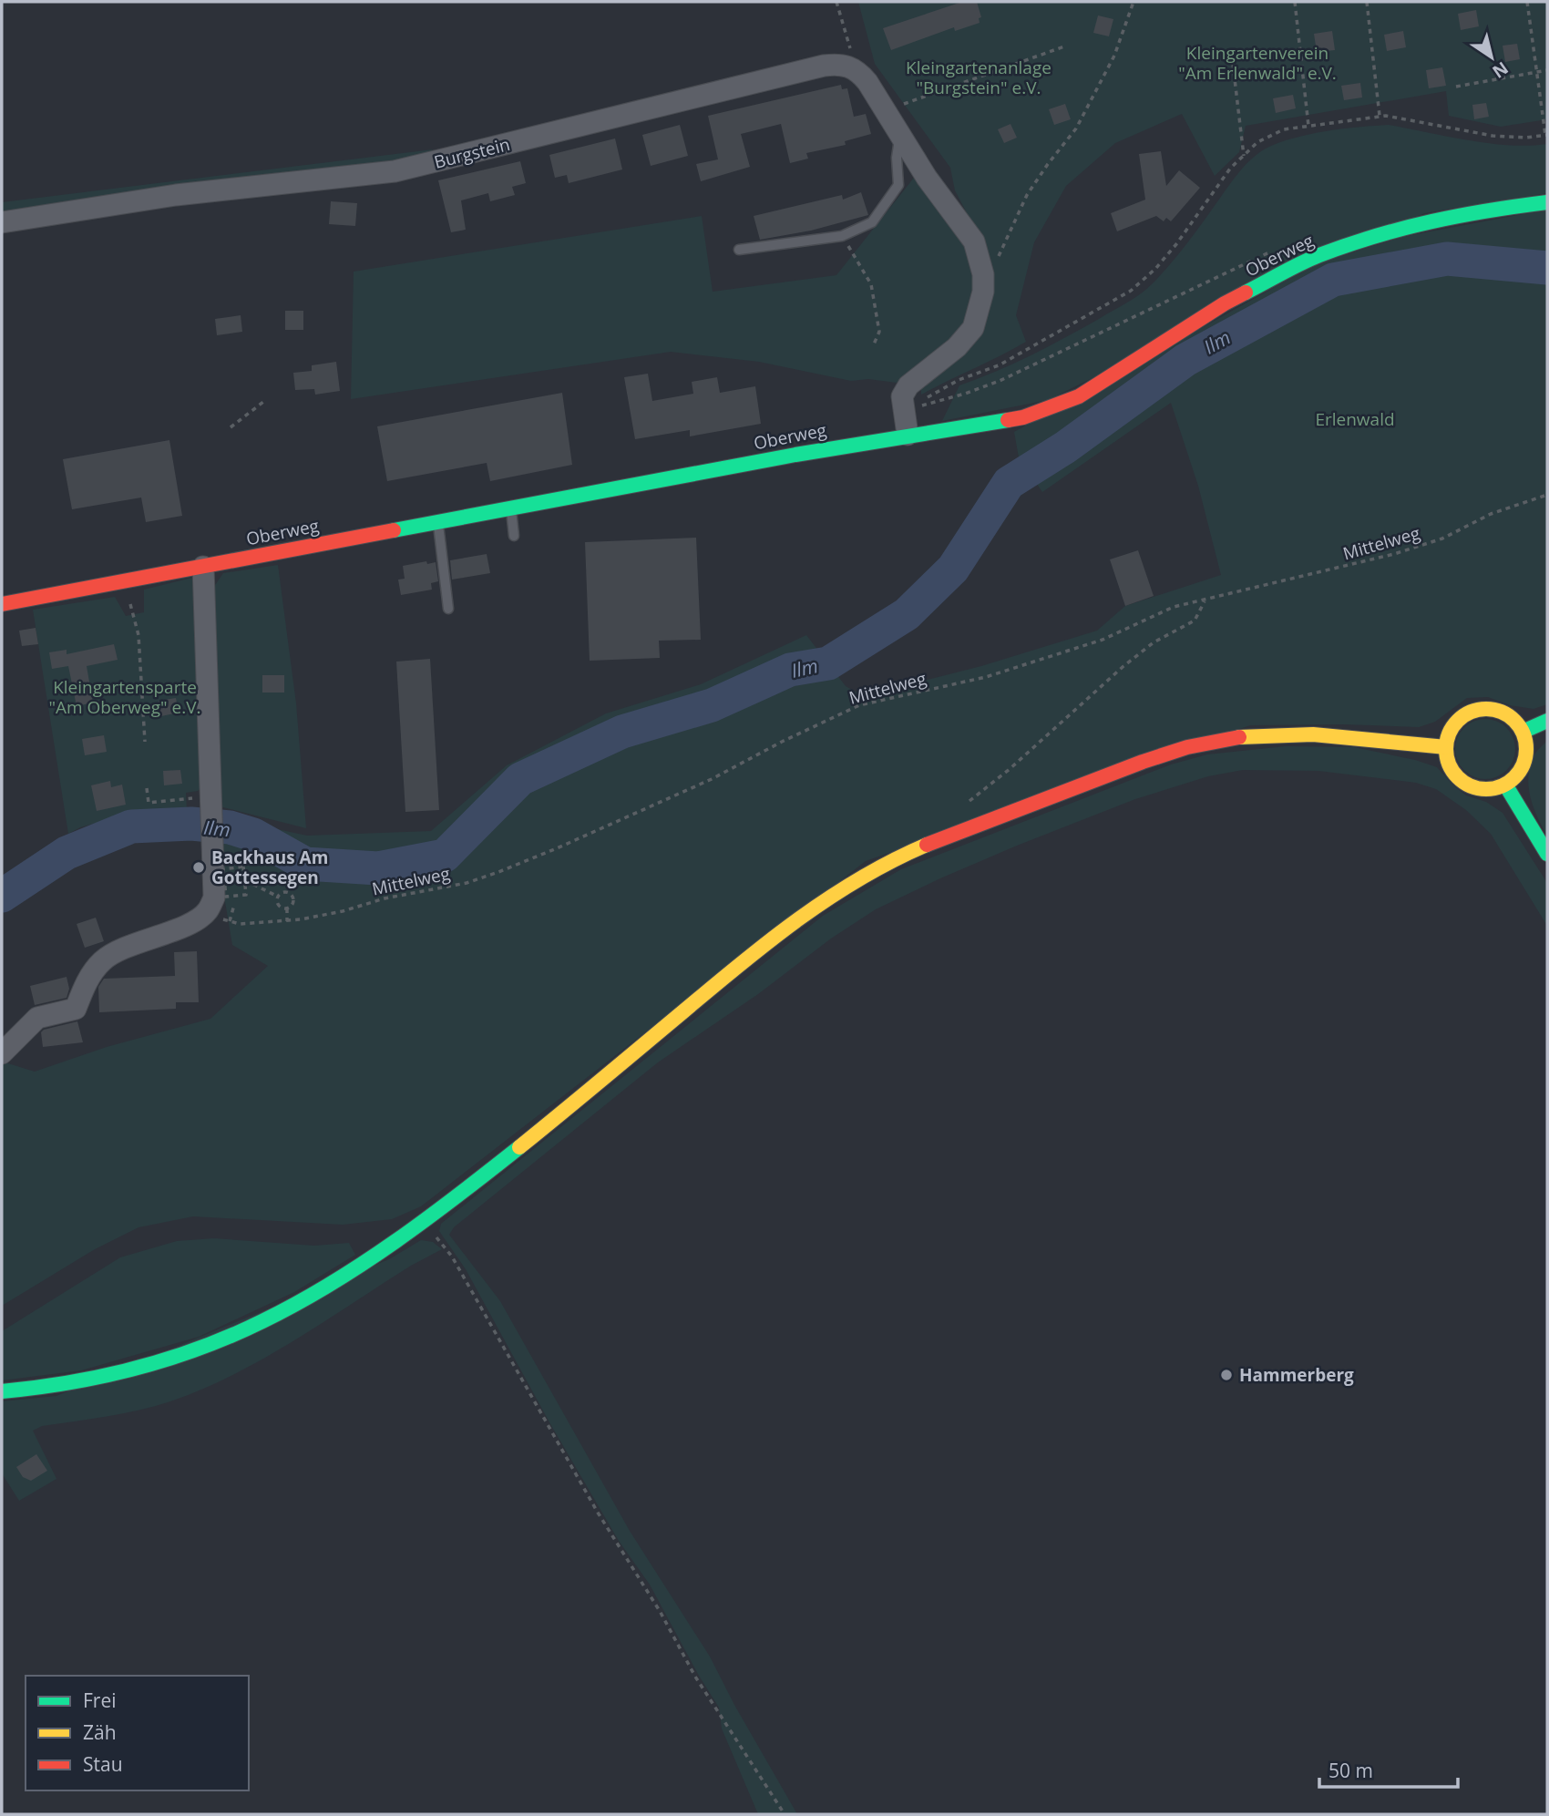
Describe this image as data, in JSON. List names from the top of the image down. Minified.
{"streets":{"main road":["Oberweg"],"street":["Burgstein"],"path":["Mittelweg"]},"water":["Ilm"],"parks":["Kleingartenverein \"Am Erlenwald\" e.V.","Kleingartenanlage \"Burgstein\" e.V.","Erlenwald","Kleingartensparte \"Am Oberweg\" e.V."],"places":["Backhaus Am Gottessegen","Hammerberg"],"legend":["Frei","Zäh","Stau"],"scale_bar":"50 m","north":"bottom right"}
